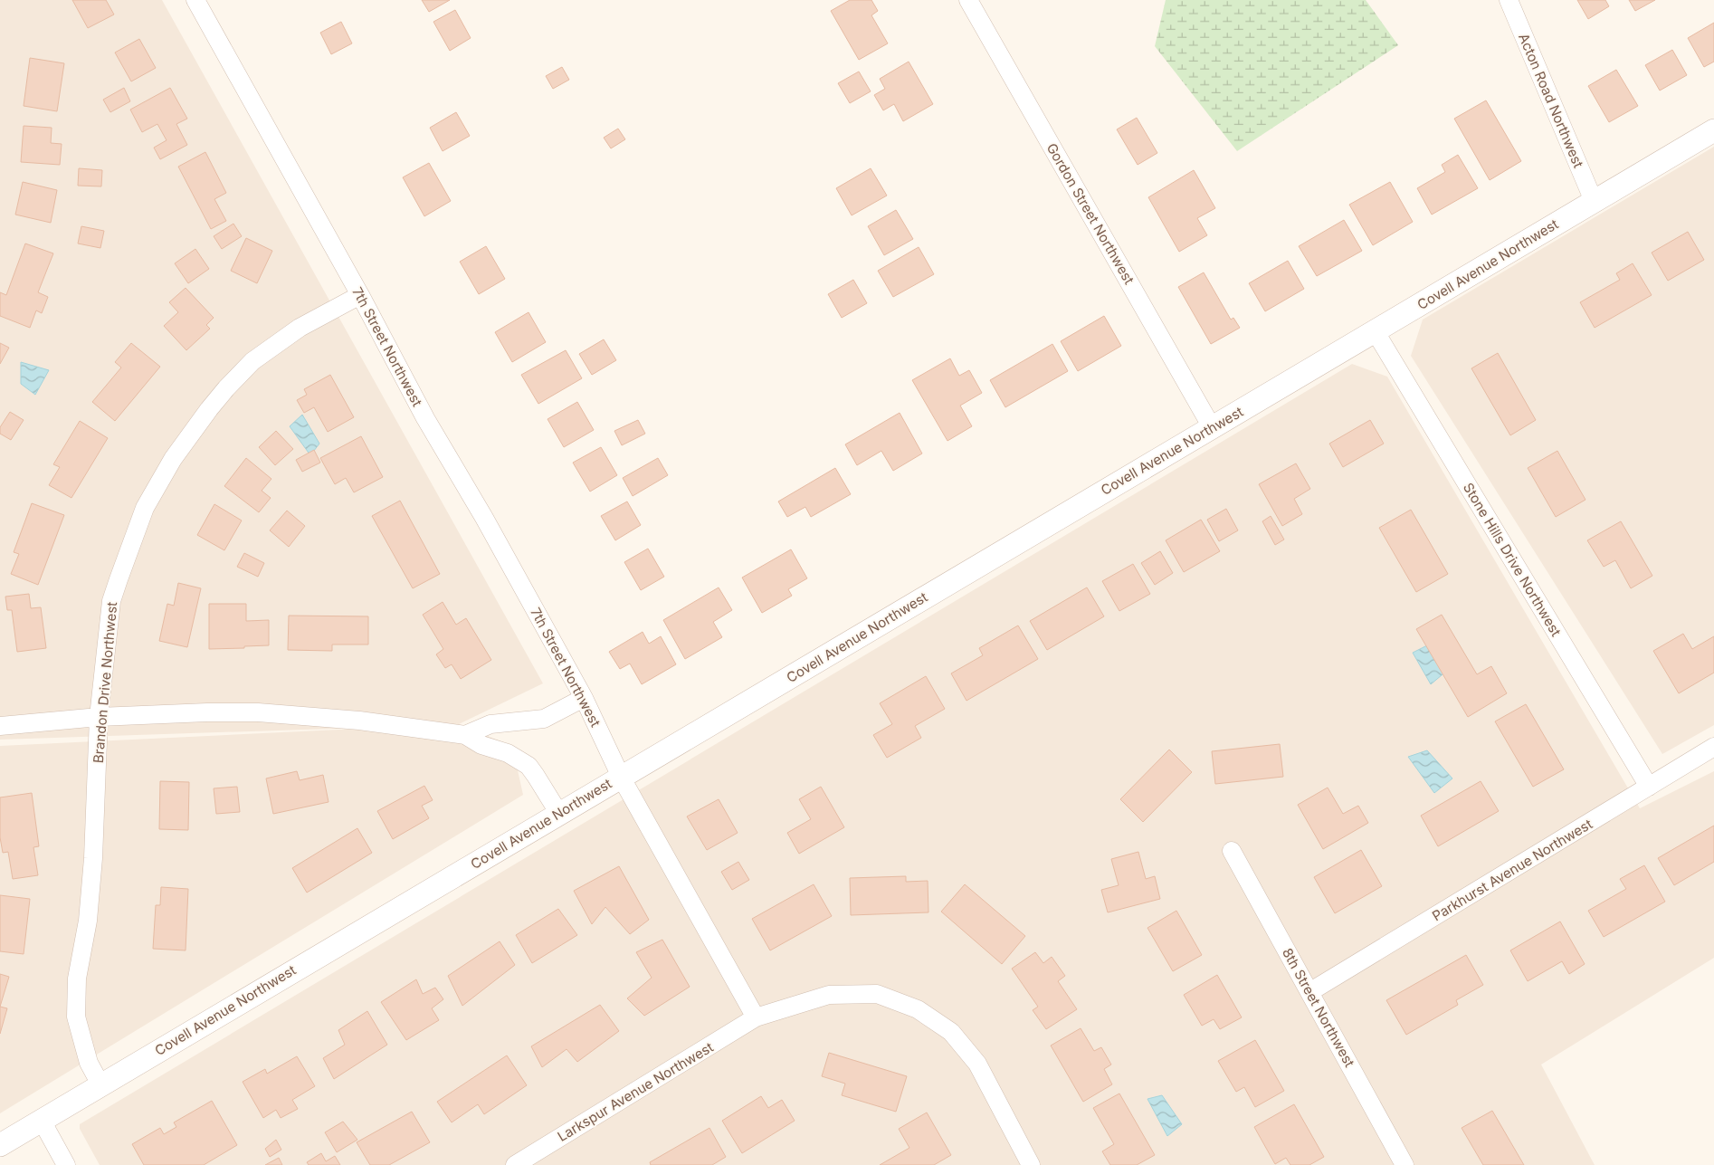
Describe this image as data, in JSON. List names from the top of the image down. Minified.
{"streets":{"street":["Acton Road Northwest","Gordon Street Northwest","Covell Avenue Northwest","7th Street Northwest","Stone Hills Drive Northwest","Brandon Drive Northwest","Parkhurst Avenue Northwest","8th Street Northwest","Larkspur Avenue Northwest"]},"crossings":[["Acton Road Northwest","Covell Avenue Northwest"],["Gordon Street Northwest","Covell Avenue Northwest"],["Covell Avenue Northwest","7th Street Northwest"],["Covell Avenue Northwest","Stone Hills Drive Northwest"],["Covell Avenue Northwest","Brandon Drive Northwest"],["7th Street Northwest","Brandon Drive Northwest"],["7th Street Northwest","Larkspur Avenue Northwest"],["Stone Hills Drive Northwest","Parkhurst Avenue Northwest"],["Parkhurst Avenue Northwest","8th Street Northwest"]]}
